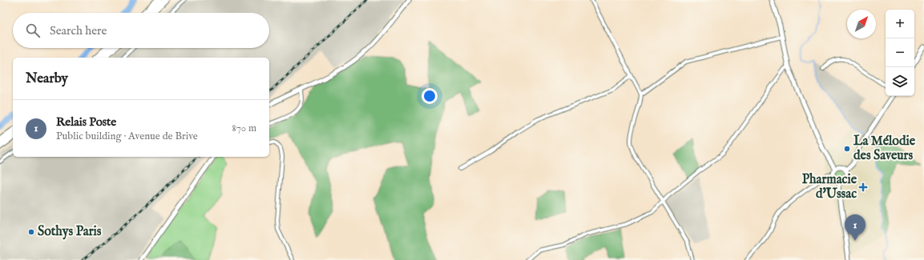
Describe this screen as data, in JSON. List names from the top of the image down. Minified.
{"places":{"other":["La Mélodie des Saveurs","Sothys Paris"],"health":["Pharmacie d'Ussac"]},"north":"top right","page":{"map_buttons":["+","−"],"search":"Search here","heading":"Nearby","list":[{"mark":"1","name":"Relais Poste","note":"Public building · Avenue de Brive","value":"870 m"}],"pins":"1"}}
